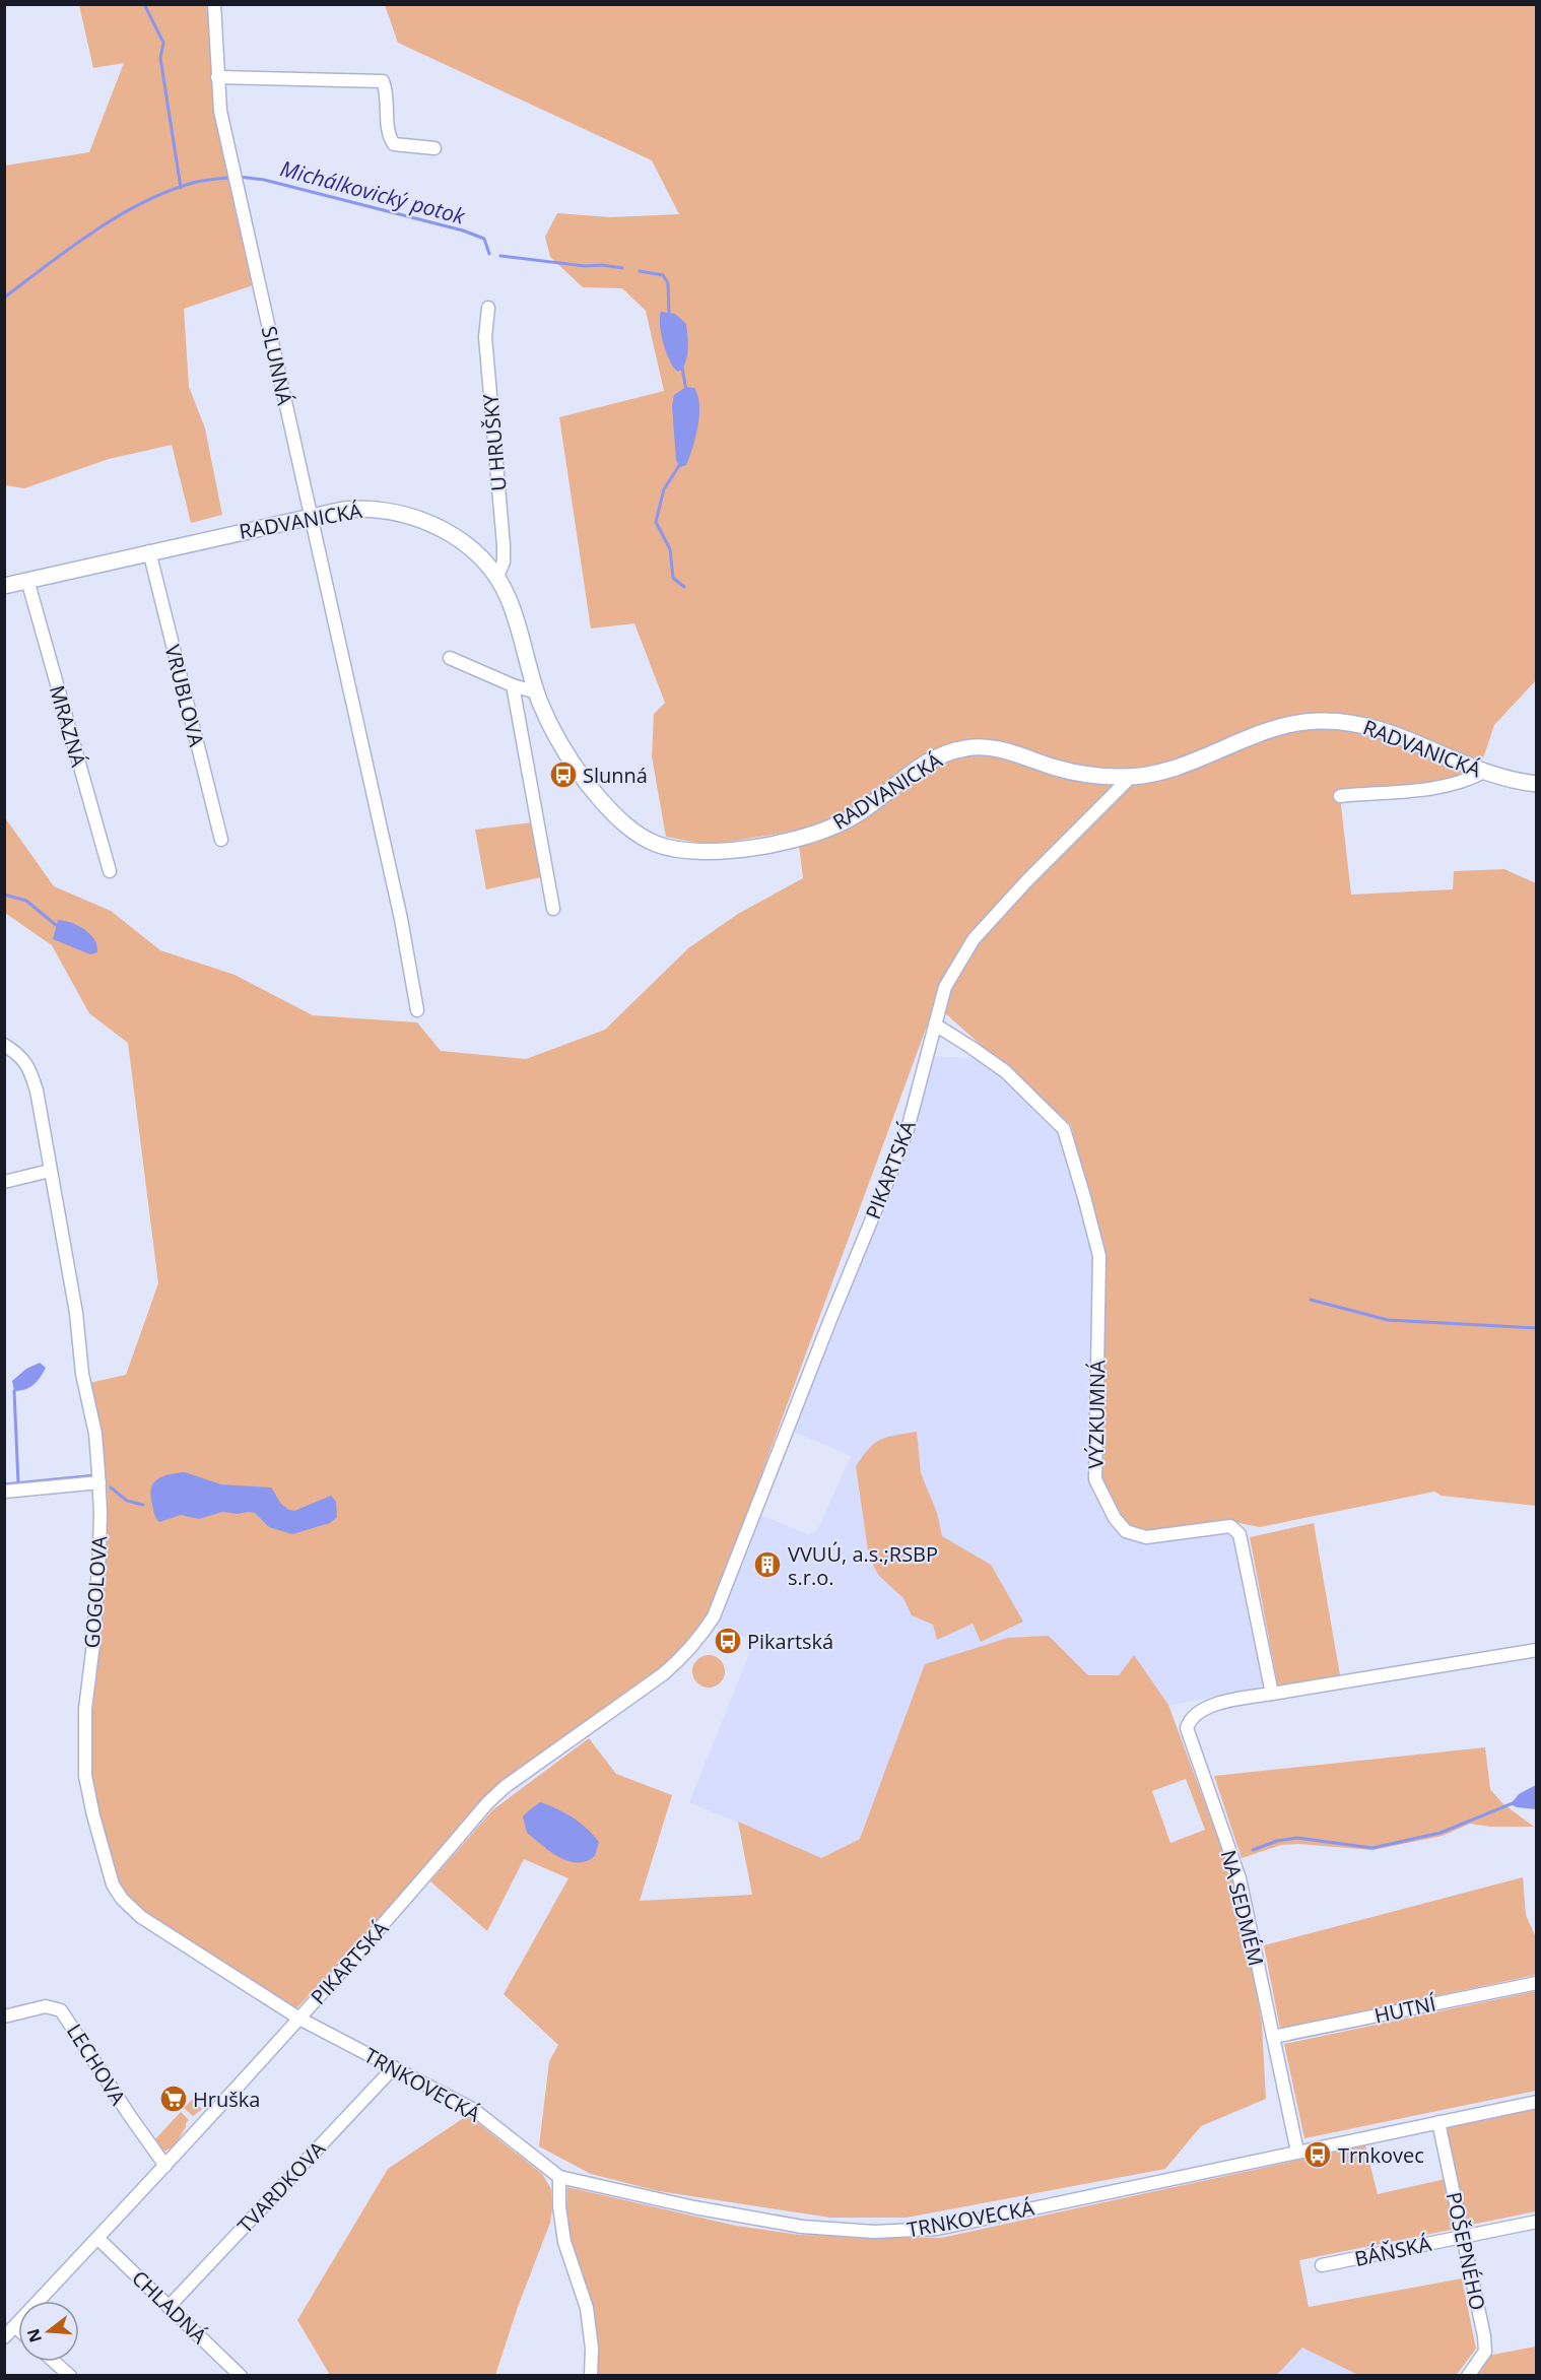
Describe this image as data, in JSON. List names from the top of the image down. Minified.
{"streets":{"street":["SLUNNÁ","U HRUŠKY","RADVANICKÁ","VRUBLOVA","MRAZNÁ","PIKARTSKÁ","VÝZKUMNÁ","GOGOLOVA","NA SEDMÉM","HUTNÍ","LECHOVA","TRNKOVECKÁ","TVARDKOVA","BÁŇSKÁ","POŠEPNÉHO","CHLADNÁ"]},"crossings":[["SLUNNÁ","RADVANICKÁ"],["U HRUŠKY","RADVANICKÁ"],["RADVANICKÁ","VRUBLOVA"],["RADVANICKÁ","MRAZNÁ"],["RADVANICKÁ","PIKARTSKÁ"],["PIKARTSKÁ","VÝZKUMNÁ"],["PIKARTSKÁ","GOGOLOVA"],["PIKARTSKÁ","LECHOVA"],["PIKARTSKÁ","TRNKOVECKÁ"],["PIKARTSKÁ","CHLADNÁ"],["VÝZKUMNÁ","NA SEDMÉM"],["GOGOLOVA","TRNKOVECKÁ"],["NA SEDMÉM","HUTNÍ"],["NA SEDMÉM","TRNKOVECKÁ"],["TRNKOVECKÁ","TVARDKOVA"],["TRNKOVECKÁ","POŠEPNÉHO"],["TVARDKOVA","CHLADNÁ"],["BÁŇSKÁ","POŠEPNÉHO"]],"water":["Michálkovický potok"],"places":{"bus stop":["Slunná","Pikartská","Trnkovec"],"building":["VVUÚ, a.s.;RSBP s.r.o."],"supermarket":["Hruška"]},"north":"left"}
